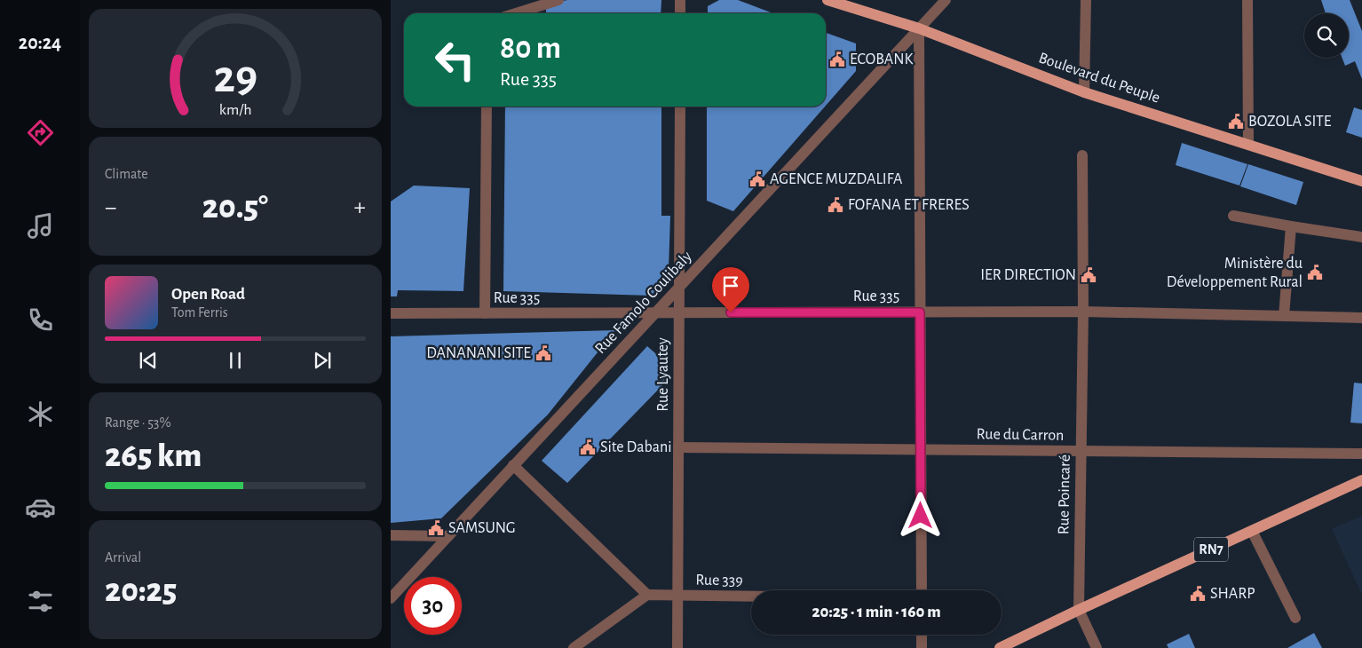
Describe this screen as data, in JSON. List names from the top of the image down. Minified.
{"streets":{"main road":["Boulevard du Peuple","RN7"],"street":["Rue 335","Rue Famolo Coulibaly","Rue Lyautey","Rue du Carron","Rue Poincaré","Rue 339"]},"crossings":[["Boulevard du Peuple","Rue Famolo Coulibaly"],["Rue 335","Rue Famolo Coulibaly"],["Rue 335","Rue Lyautey"],["Rue 335","Rue Poincaré"],["Rue Famolo Coulibaly","Rue Lyautey"],["Rue Lyautey","Rue du Carron"],["Rue Lyautey","Rue 339"],["Rue du Carron","Rue Poincaré"],["Rue Poincaré","RN7"]],"places":{"public building":["ECOBANK","BOZOLA SITE","AGENCE MUZDALIFA","FOFANA ET FRERES","Ministère du Développement Rural","IER DIRECTION","DANANANI SITE","Site Dabani","SAMSUNG","SHARP"]},"page":{"tabs":"20:24","turn":["80 m","Rue 335"],"tile":["Climate",["Range · 53%","265 km"],["Arrival","20:25"]],"heat":["−","20.5°","+"],"song":["Open Road","Tom Ferris"],"limit":"30","trip":"20:25 · 1 min · 160 m","gauge":["29","km/h"]}}
